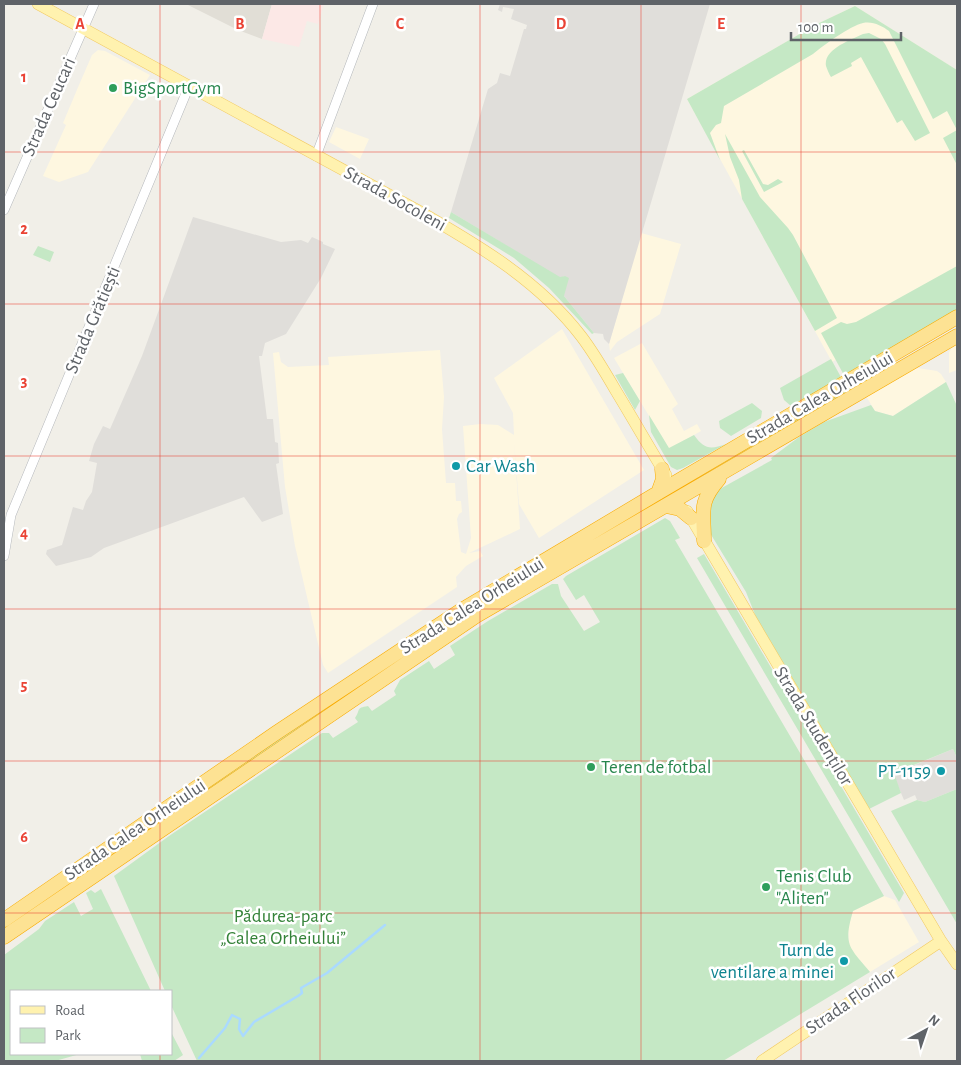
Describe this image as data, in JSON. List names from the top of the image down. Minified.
{"streets":{"highway":["Strada Calea Orheiului"],"main road":["Strada Socoleni","Strada Studenților","Strada Florilor"],"street":["Strada Ceucari","Strada Grătiești"]},"crossings":[["Strada Ceucari","Strada Socoleni"],["Strada Socoleni","Strada Grătiești"],["Strada Socoleni","Strada Calea Orheiului"],["Strada Socoleni","Strada Studenților"],["Strada Calea Orheiului","Strada Studenților"],["Strada Studenților","Strada Florilor"]],"parks":["Pădurea-parc „Calea Orheiului”"],"places":["BigSportGym","Car Wash","Teren de fotbal","PT-1159","Tenis Club \"Aliten\"","Turn de ventilare a minei"],"legend":["Road","Park"],"scale_bar":"100 m","north":"top right","grid":{"columns":["A","B","C","D","E"],"rows":["1","2","3","4","5","6"]}}
